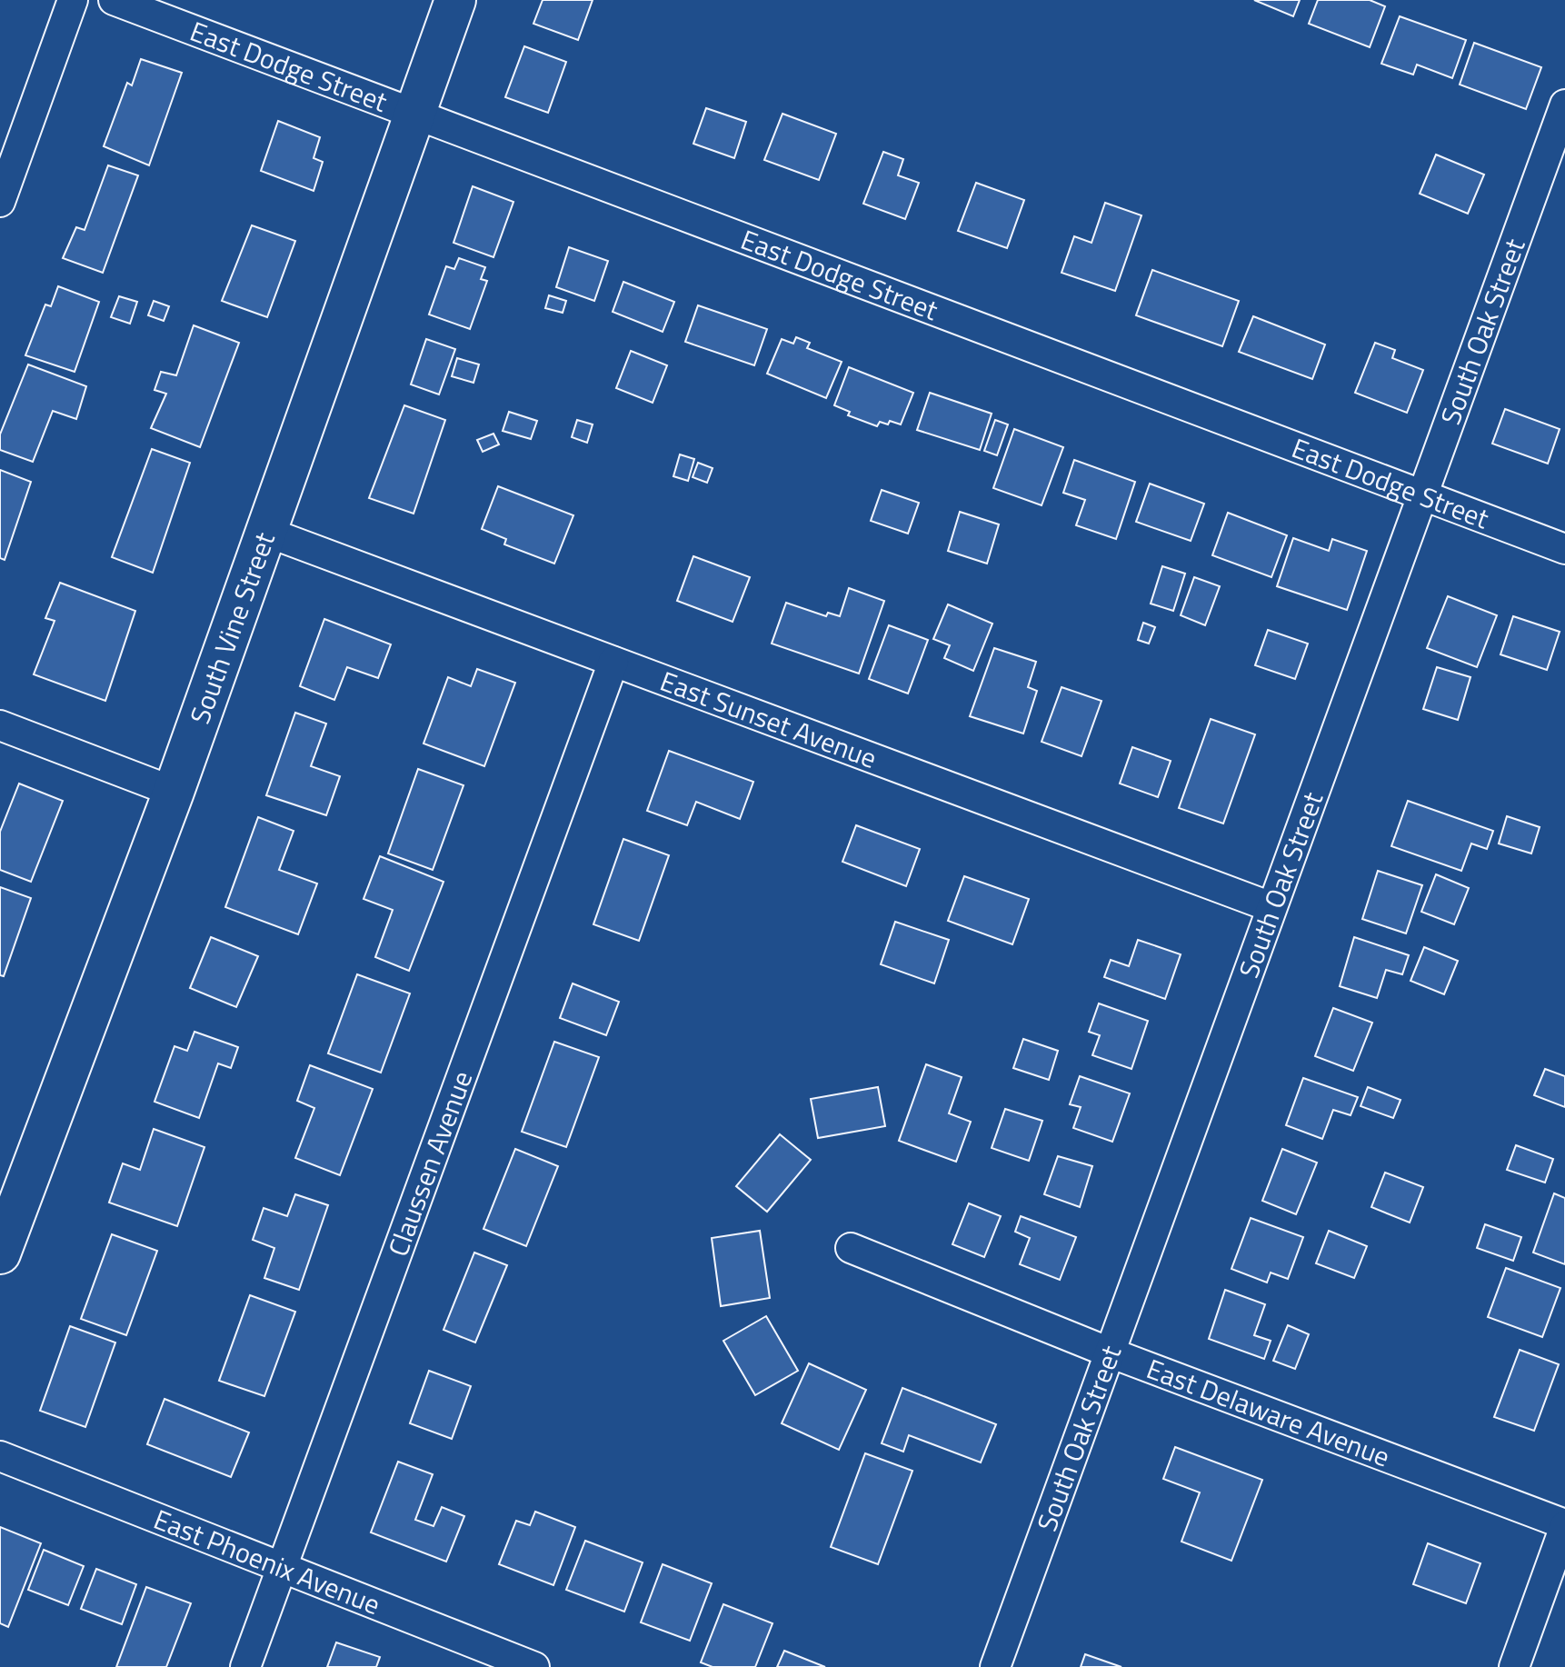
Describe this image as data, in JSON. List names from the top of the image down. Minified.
{"streets":{"street":["East Dodge Street","South Oak Street","South Vine Street","East Sunset Avenue","Claussen Avenue","East Delaware Avenue","East Phoenix Avenue"]},"crossings":[["East Dodge Street","South Oak Street"],["East Dodge Street","South Vine Street"],["South Oak Street","East Sunset Avenue"],["South Oak Street","East Delaware Avenue"],["South Vine Street","East Sunset Avenue"],["East Sunset Avenue","Claussen Avenue"],["Claussen Avenue","East Phoenix Avenue"]]}
